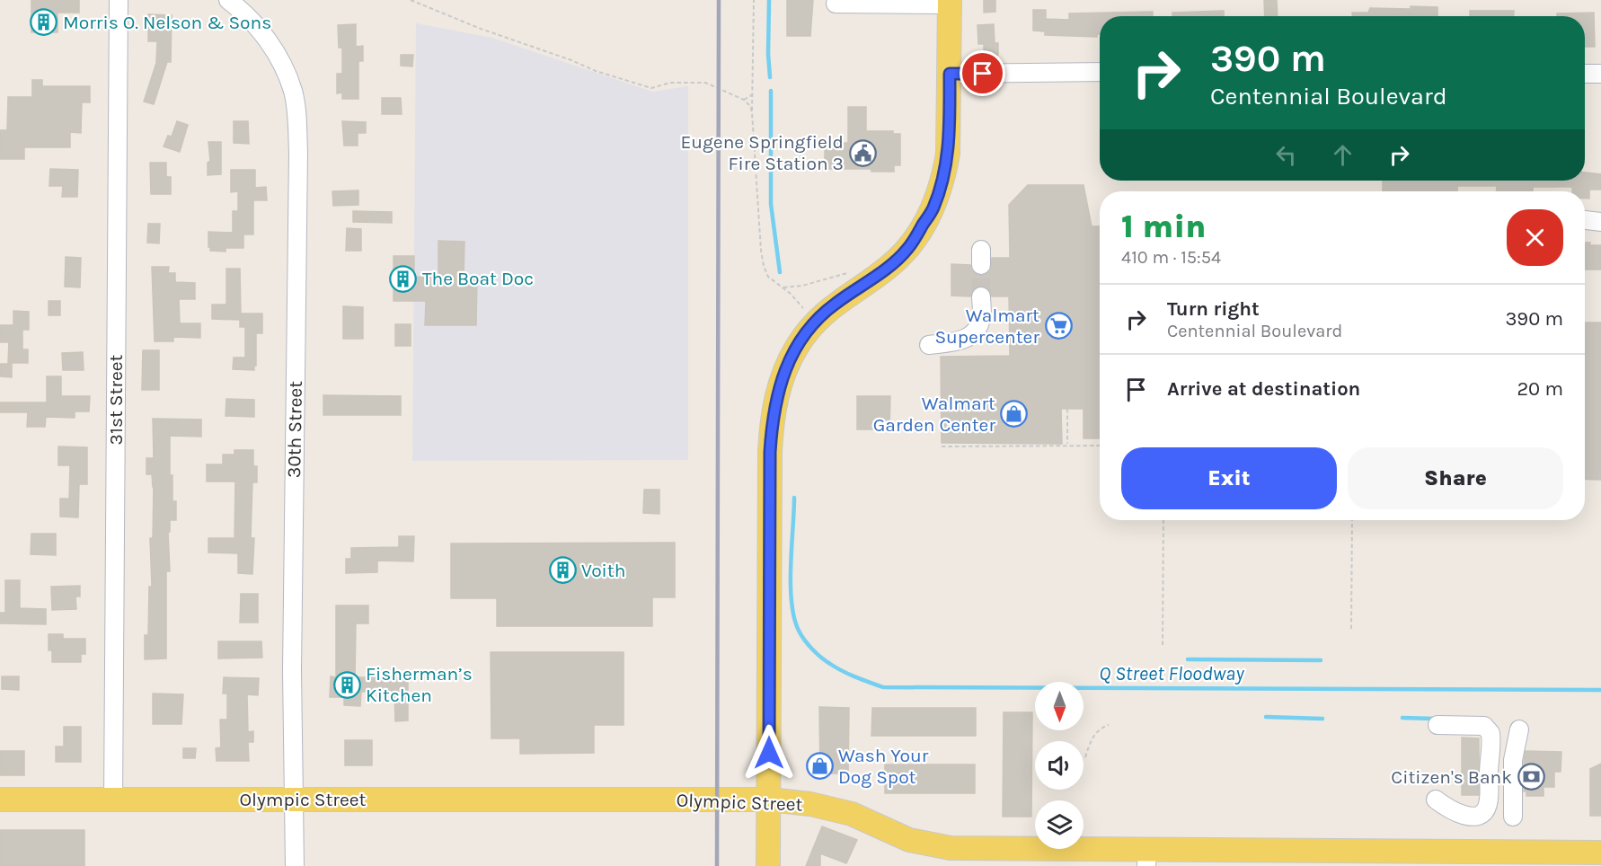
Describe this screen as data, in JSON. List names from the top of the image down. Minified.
{"streets":{"main road":["Olympic Street"],"street":["31st Street","30th Street"]},"crossings":[["31st Street","Olympic Street"],["30th Street","Olympic Street"]],"water":["Q Street Floodway"],"places":{"building":["Morris O. Nelson & Sons","The Boat Doc","Voith","Fisherman’s Kitchen"],"public building":["Eugene Springfield Fire Station 3"],"supermarket":["Walmart Supercenter"],"shop":["Walmart Garden Center","Wash Your Dog Spot"],"bank":["Citizen's Bank"]},"north":"bottom","page":{"turn":["390 m","Centennial Boulevard"],"heading":["1 min","410 m · 15:54"],"list":[{"name":"Turn right","note":"Centennial Boulevard","value":"390 m"},{"name":"Arrive at destination","value":"20 m"}],"buttons":["Exit","Share"]}}
